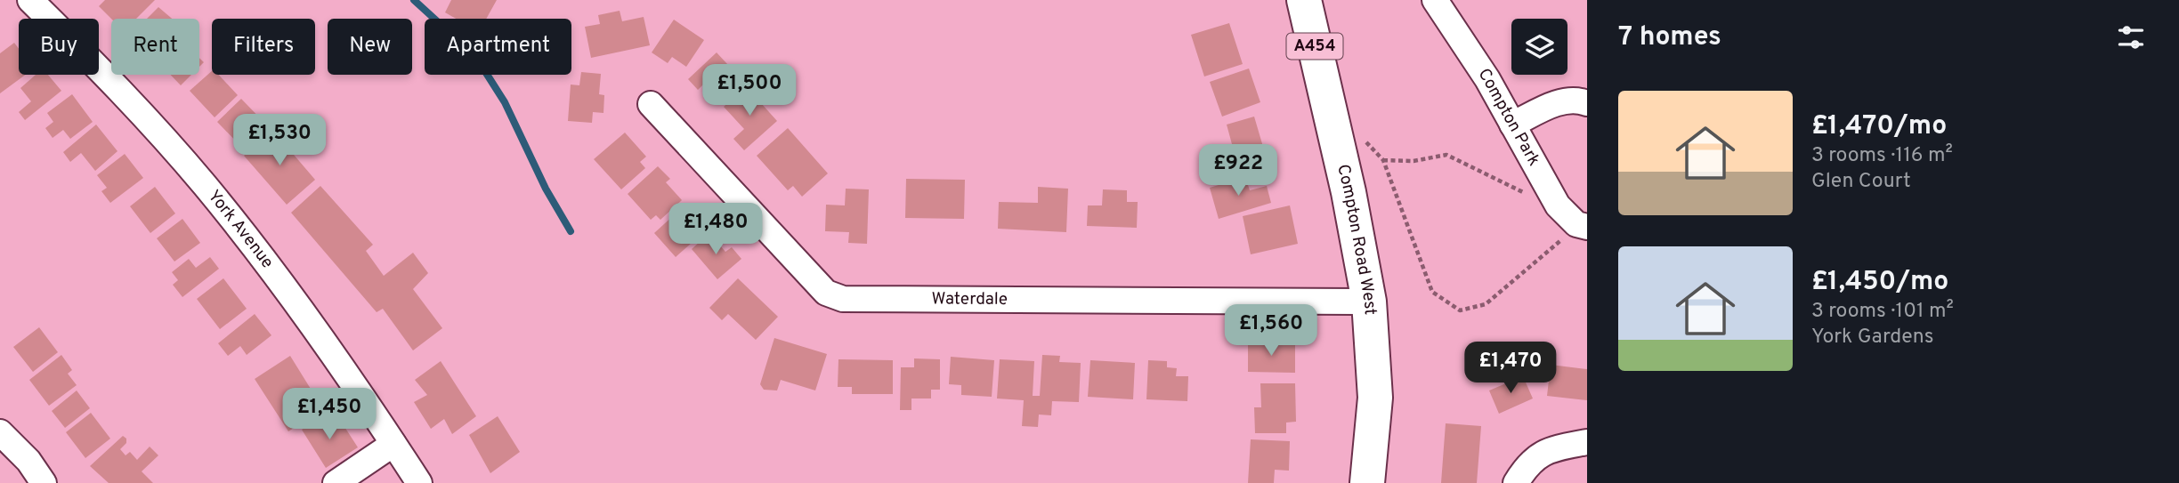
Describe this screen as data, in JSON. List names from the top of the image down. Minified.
{"streets":{"highway":["A454","Compton Road West"],"street":["Compton Park","York Avenue","Waterdale"]},"crossings":[["Compton Road West","Waterdale"]],"page":{"heading":"7 homes","chip":["Buy","Rent","Filters","New","Apartment"],"price":["£1,500","£1,530","£922","£1,480","£1,560","£1,470","£1,450"],"list":[{"name":"£1,470/mo","note":"3 rooms · 116 m² · Glen Court"},{"name":"£1,450/mo","note":"3 rooms · 101 m² · York Gardens"}]}}
